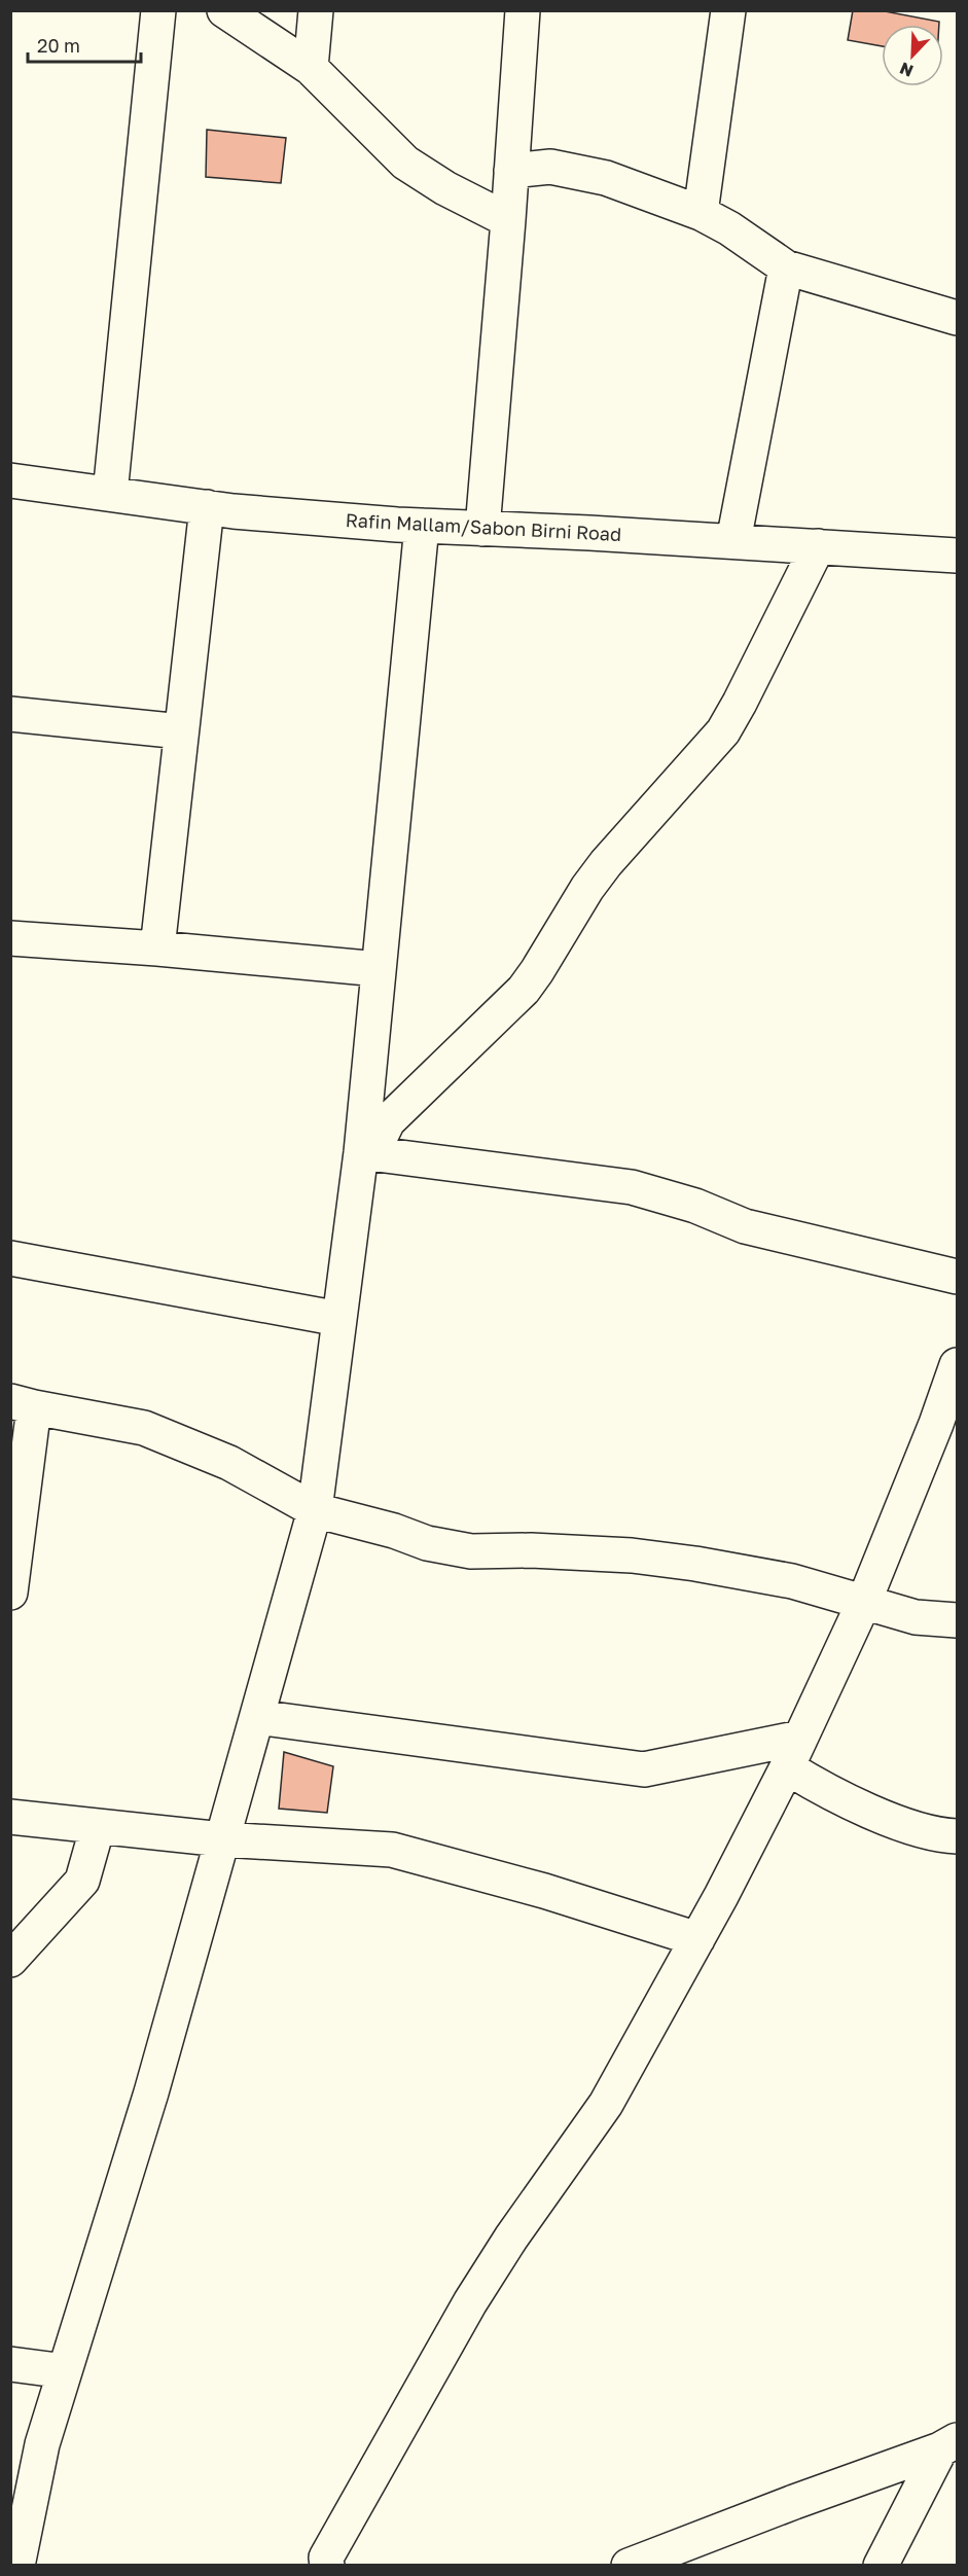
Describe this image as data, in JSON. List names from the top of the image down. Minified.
{"streets":{"street":["Rafin Mallam/Sabon Birni Road"]},"scale_bar":"20 m","north":"bottom left"}
